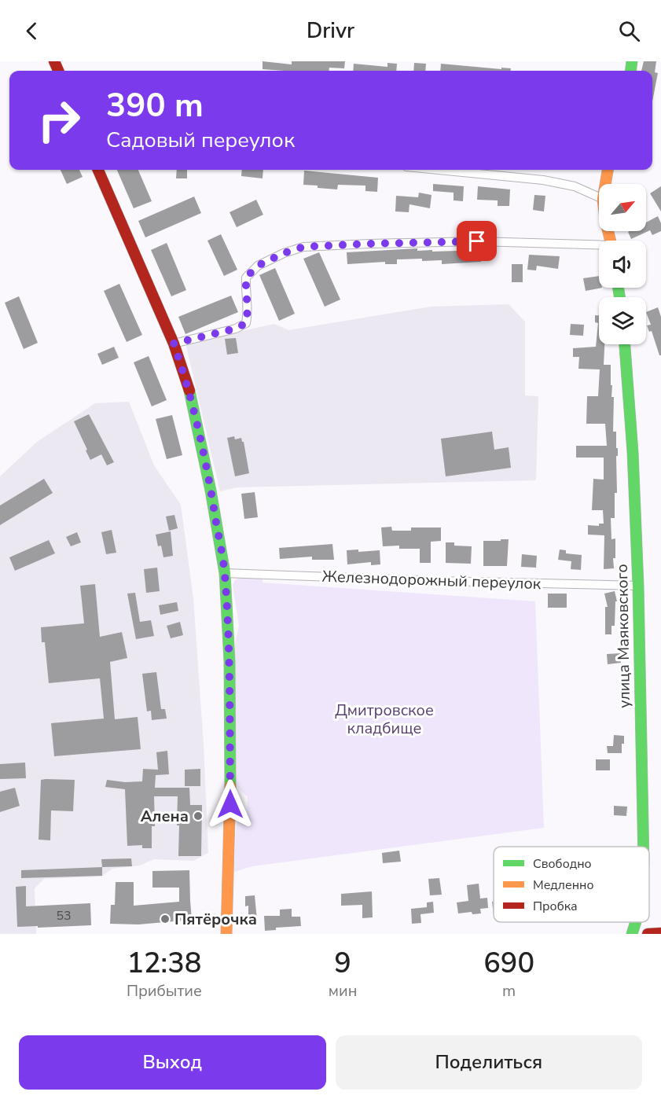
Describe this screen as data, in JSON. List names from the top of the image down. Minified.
{"streets":{"street":["Железнодорожный переулок","улица Маяковского"]},"crossings":[["Железнодорожный переулок","улица Маяковского"]],"parks":["Дмитровское кладбище"],"places":["Алена","Пятёрочка"],"house_numbers":["53"],"legend":["Свободно","Медленно","Пробка"],"north":"top right","page":{"header":"Drivr","turn":["390 m","Садовый переулок"],"eta":["12:38","Прибытие","9","мин","690","m"],"buttons":["Выход","Поделиться"]}}
